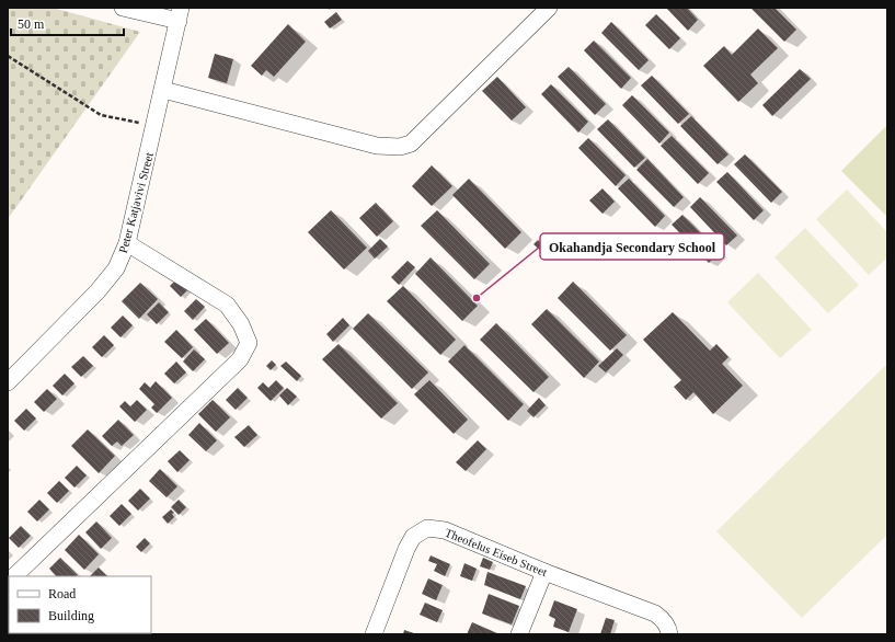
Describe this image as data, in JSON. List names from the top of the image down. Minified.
{"streets":{"street":["Peter Katjavivi Street","Theofelus Eiseb Street"]},"places":["Okahandja Secondary School"],"legend":["Road","Building"],"scale_bar":"50 m"}
